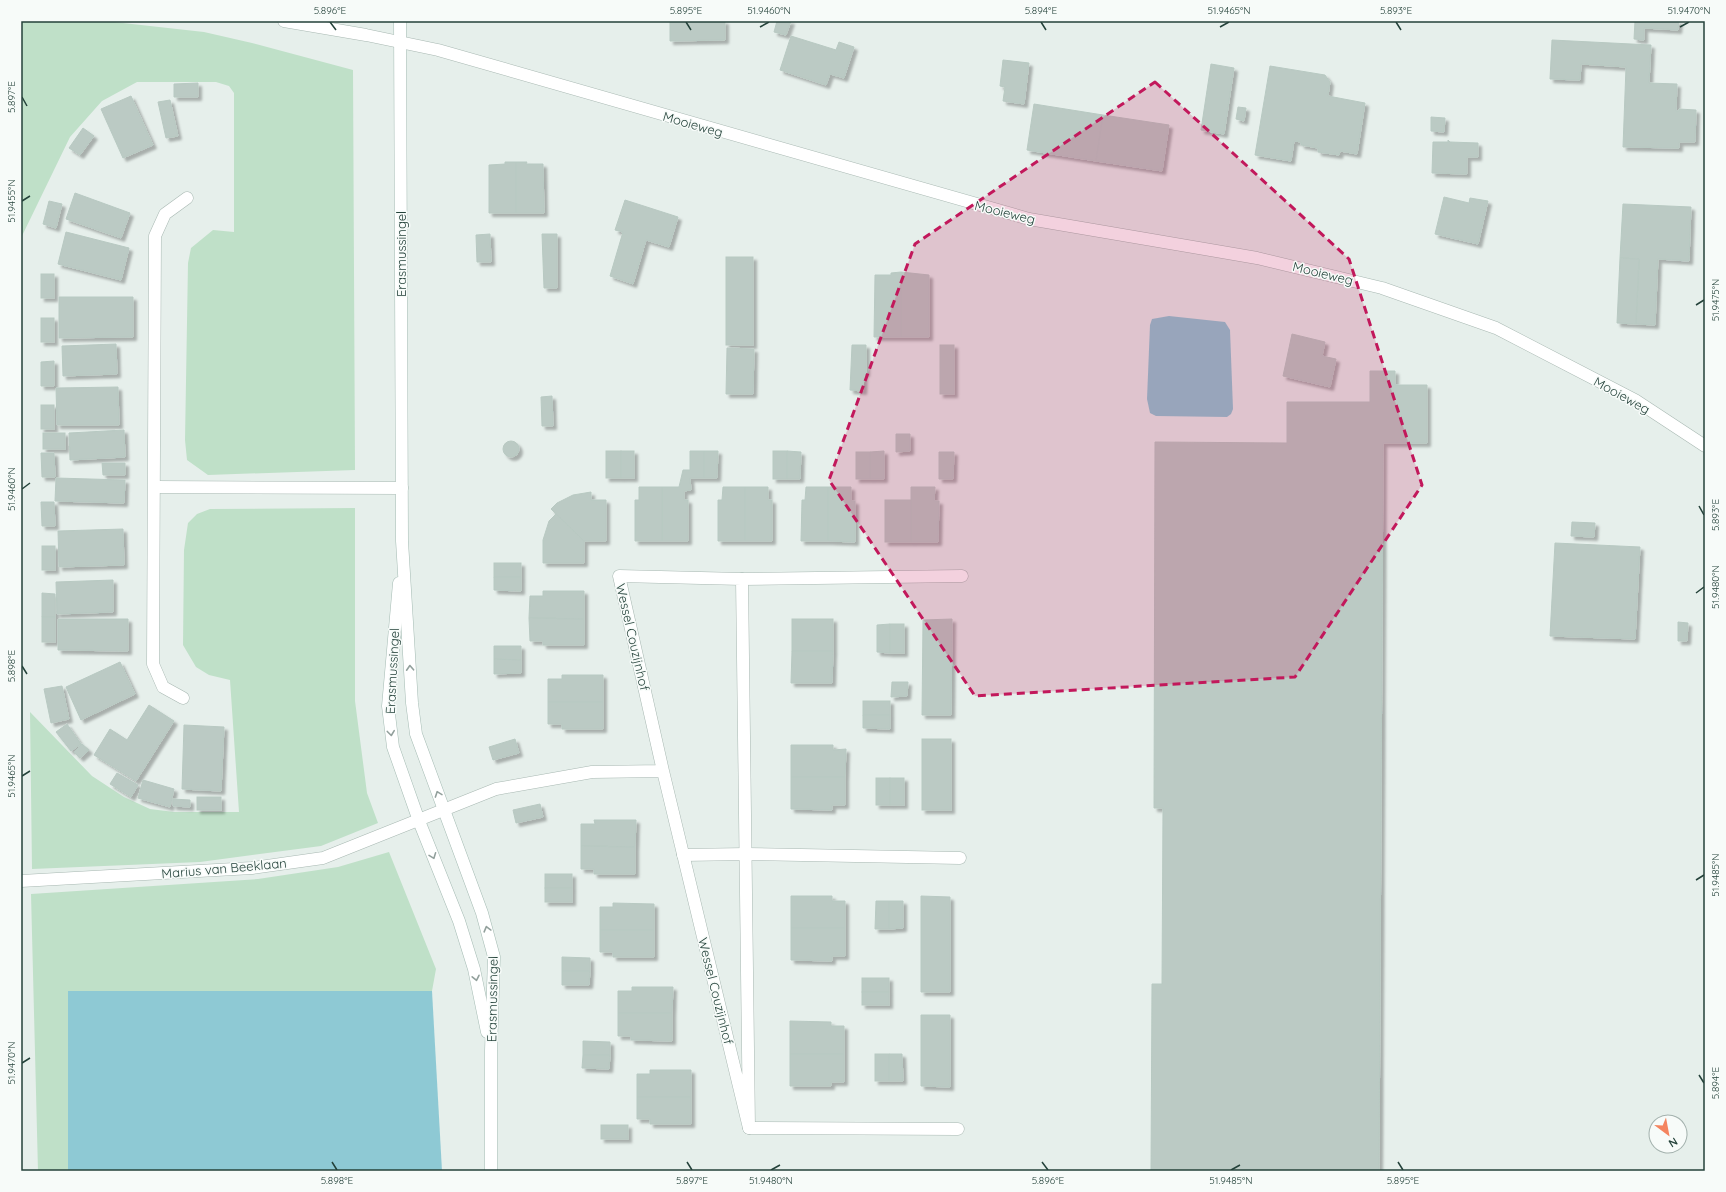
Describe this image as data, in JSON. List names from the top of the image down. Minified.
{"streets":{"street":["Mooieweg","Erasmussingel","Wessel Couzijnhof","Marius van Beeklaan"]},"crossings":[["Mooieweg","Erasmussingel"],["Erasmussingel","Marius van Beeklaan"]],"north":"bottom right","coordinates":["5.896°E","5.895°E","51.9460°N","5.894°E","51.9465°N","5.893°E","51.9470°N","5.897°E","51.9455°N","51.9475°N","51.9480°N","5.898°E","51.9485°N"]}
